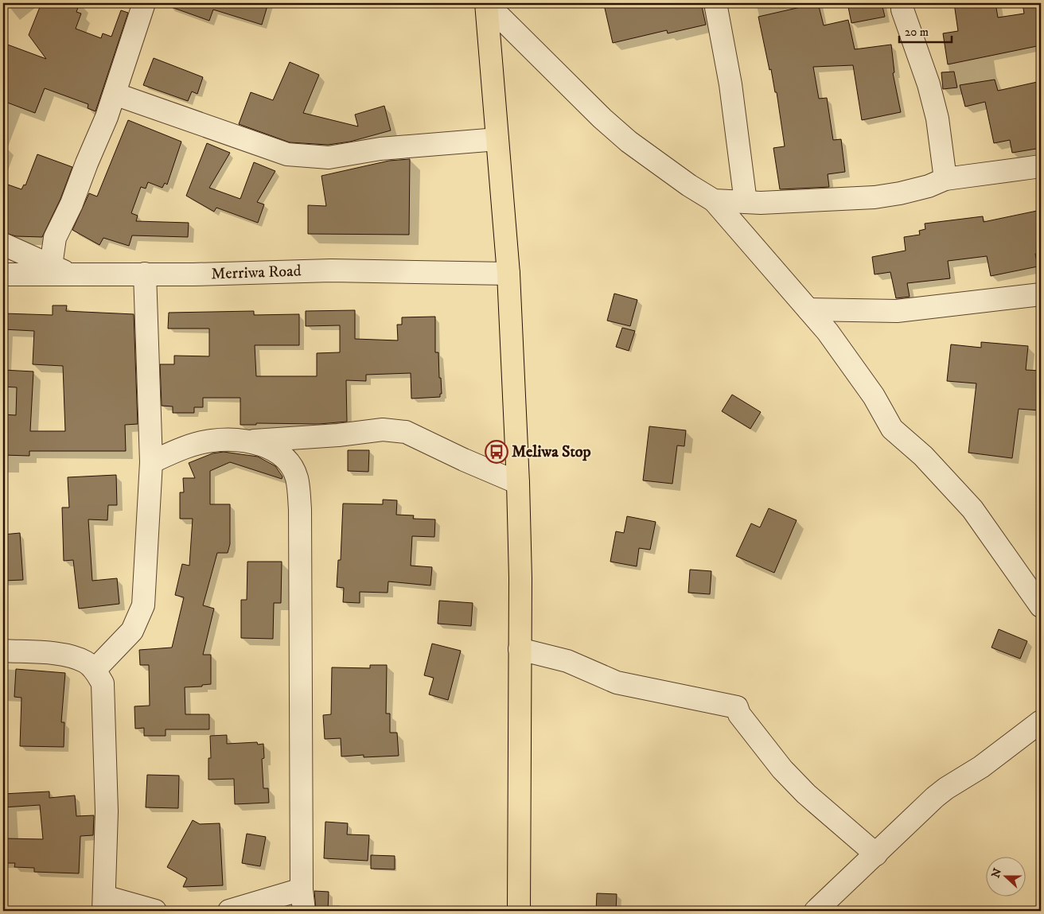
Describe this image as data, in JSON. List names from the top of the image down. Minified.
{"streets":{"street":["Merriwa Road"]},"places":{"bus stop":["Meliwa Stop"]},"scale_bar":"20 m","north":"left"}
